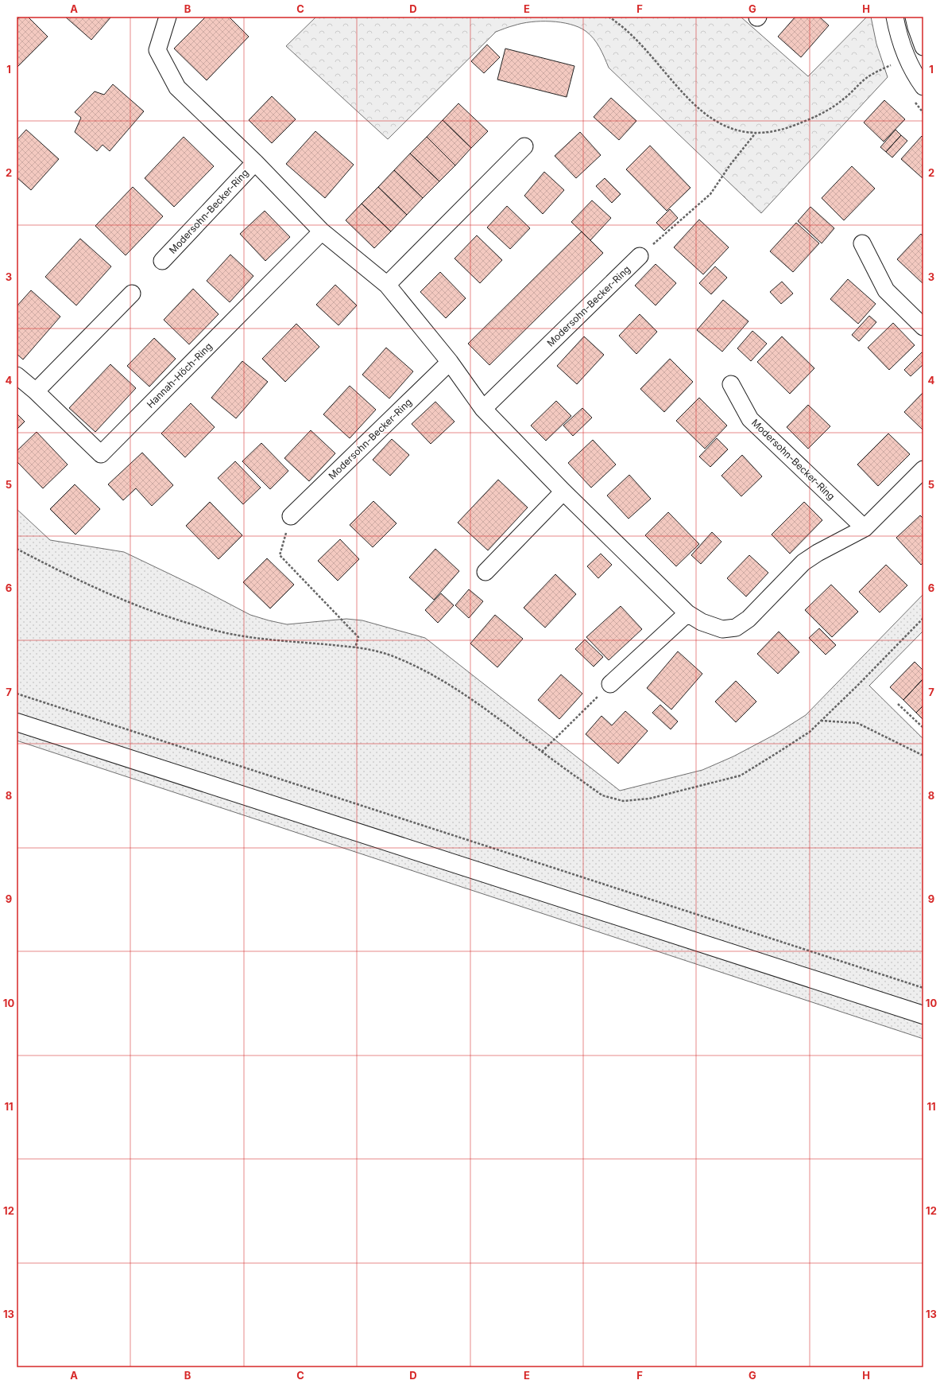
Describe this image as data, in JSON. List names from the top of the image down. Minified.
{"streets":{"street":["Modersohn-Becker-Ring","Hannah-Höch-Ring"]},"crossings":[["Modersohn-Becker-Ring","Hannah-Höch-Ring"]],"grid":{"columns":["A","B","C","D","E","F","G","H"],"rows":["1","2","3","4","5","6","7","8","9","10","11","12","13"]}}
